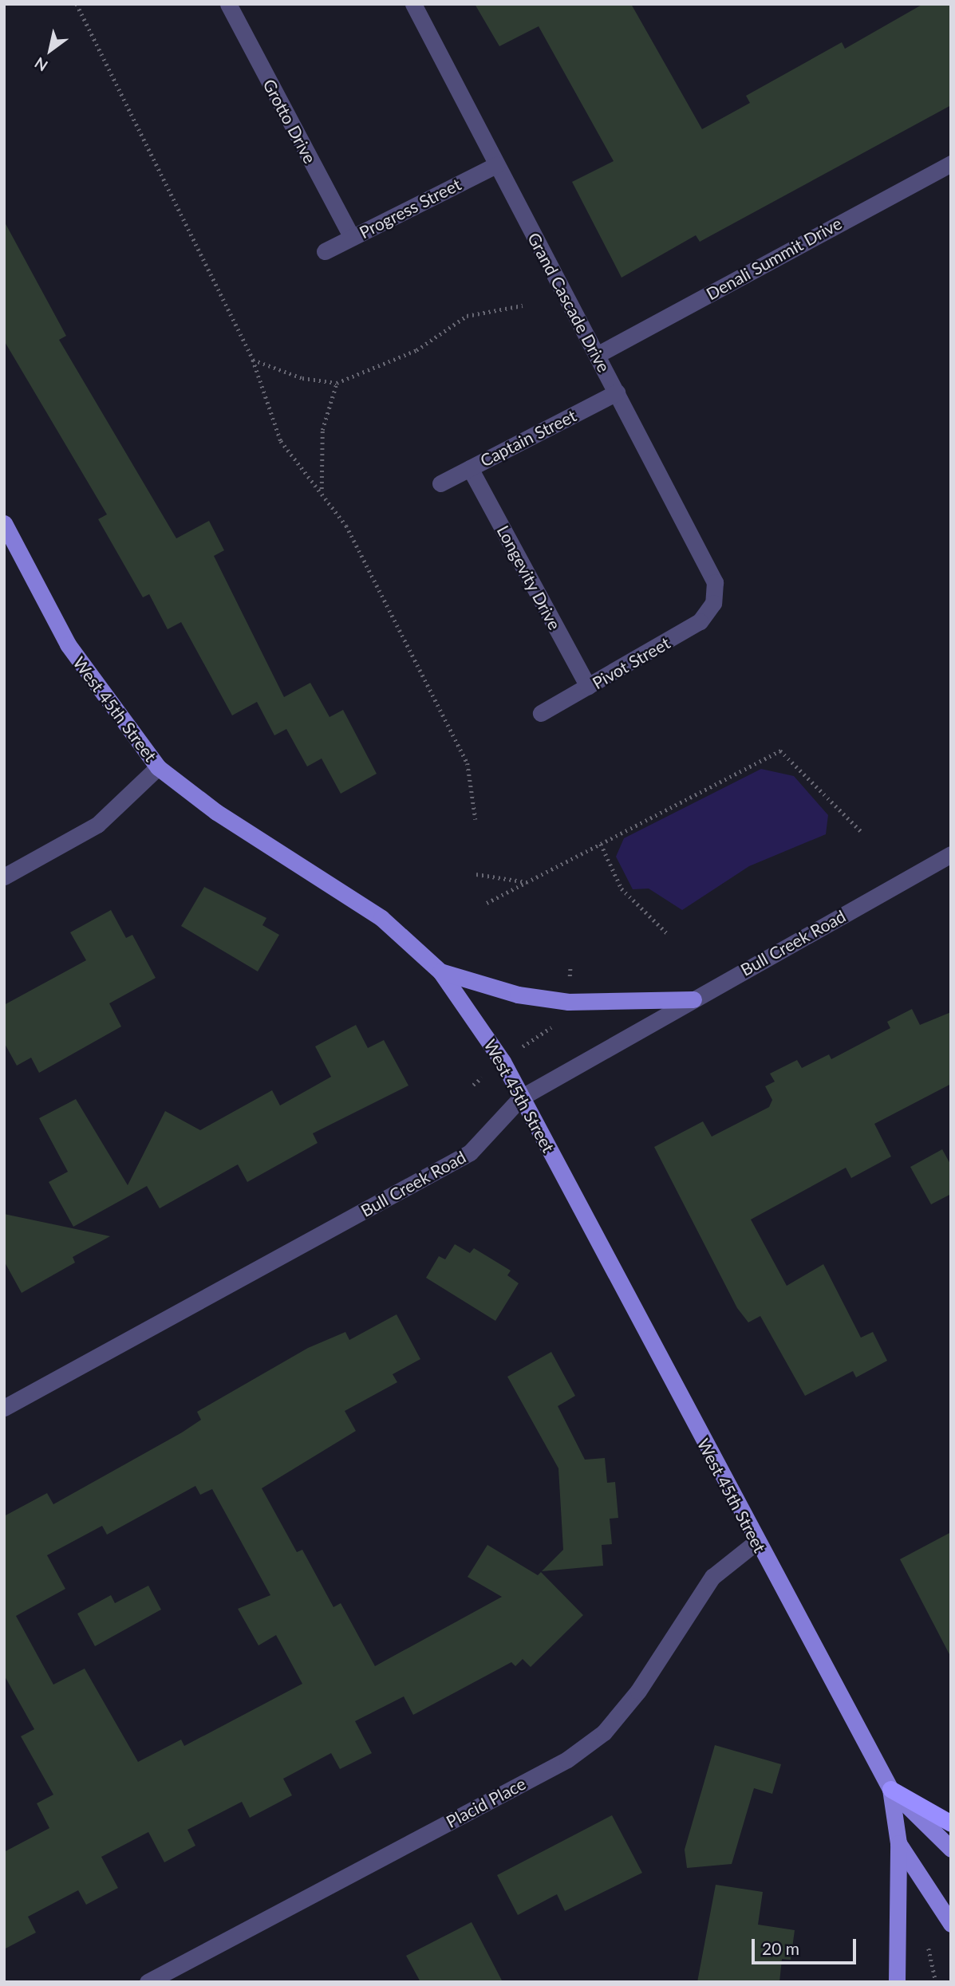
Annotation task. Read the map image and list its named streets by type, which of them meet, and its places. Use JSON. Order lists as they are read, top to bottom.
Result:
{
  "streets": {
    "main road": ["West 45th Street"],
    "street": [
      "Grotto Drive",
      "Progress Street",
      "Denali Summit Drive",
      "Grand Cascade Drive",
      "Captain Street",
      "Longevity Drive",
      "Pivot Street",
      "Bull Creek Road",
      "Placid Place"
    ]
  },
  "crossings": [
    ["Grotto Drive", "Progress Street"],
    ["Progress Street", "Grand Cascade Drive"],
    ["Denali Summit Drive", "Grand Cascade Drive"],
    ["Grand Cascade Drive", "Captain Street"],
    ["Grand Cascade Drive", "Pivot Street"],
    ["Captain Street", "Longevity Drive"],
    ["Longevity Drive", "Pivot Street"],
    ["West 45th Street", "Bull Creek Road"],
    ["West 45th Street", "Placid Place"]
  ],
  "scale_bar": "20 m",
  "north": "bottom left"
}
